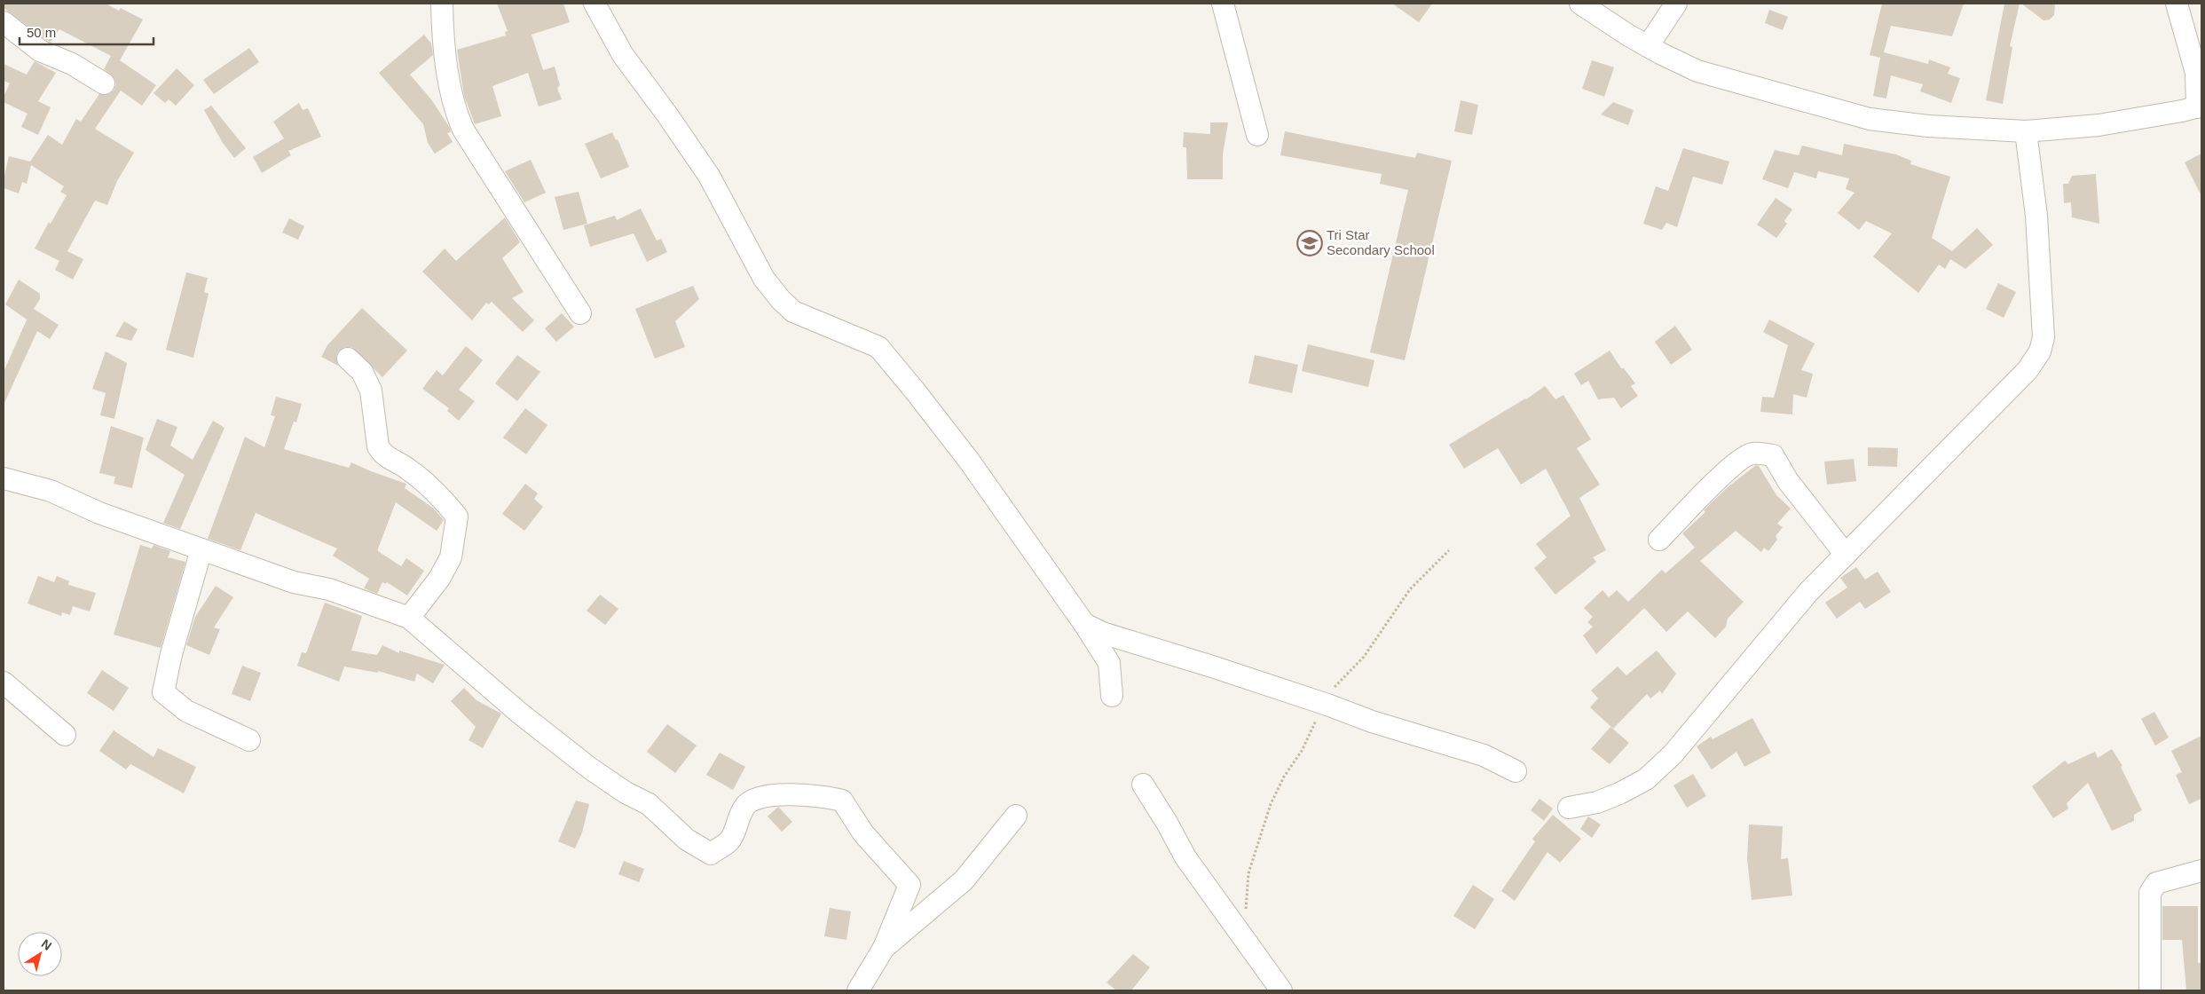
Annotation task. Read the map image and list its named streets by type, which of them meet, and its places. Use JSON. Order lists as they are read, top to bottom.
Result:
{
  "places": {
    "school or university": ["Tri Star Secondary School"]
  },
  "scale_bar": "50 m",
  "north": "top right"
}
